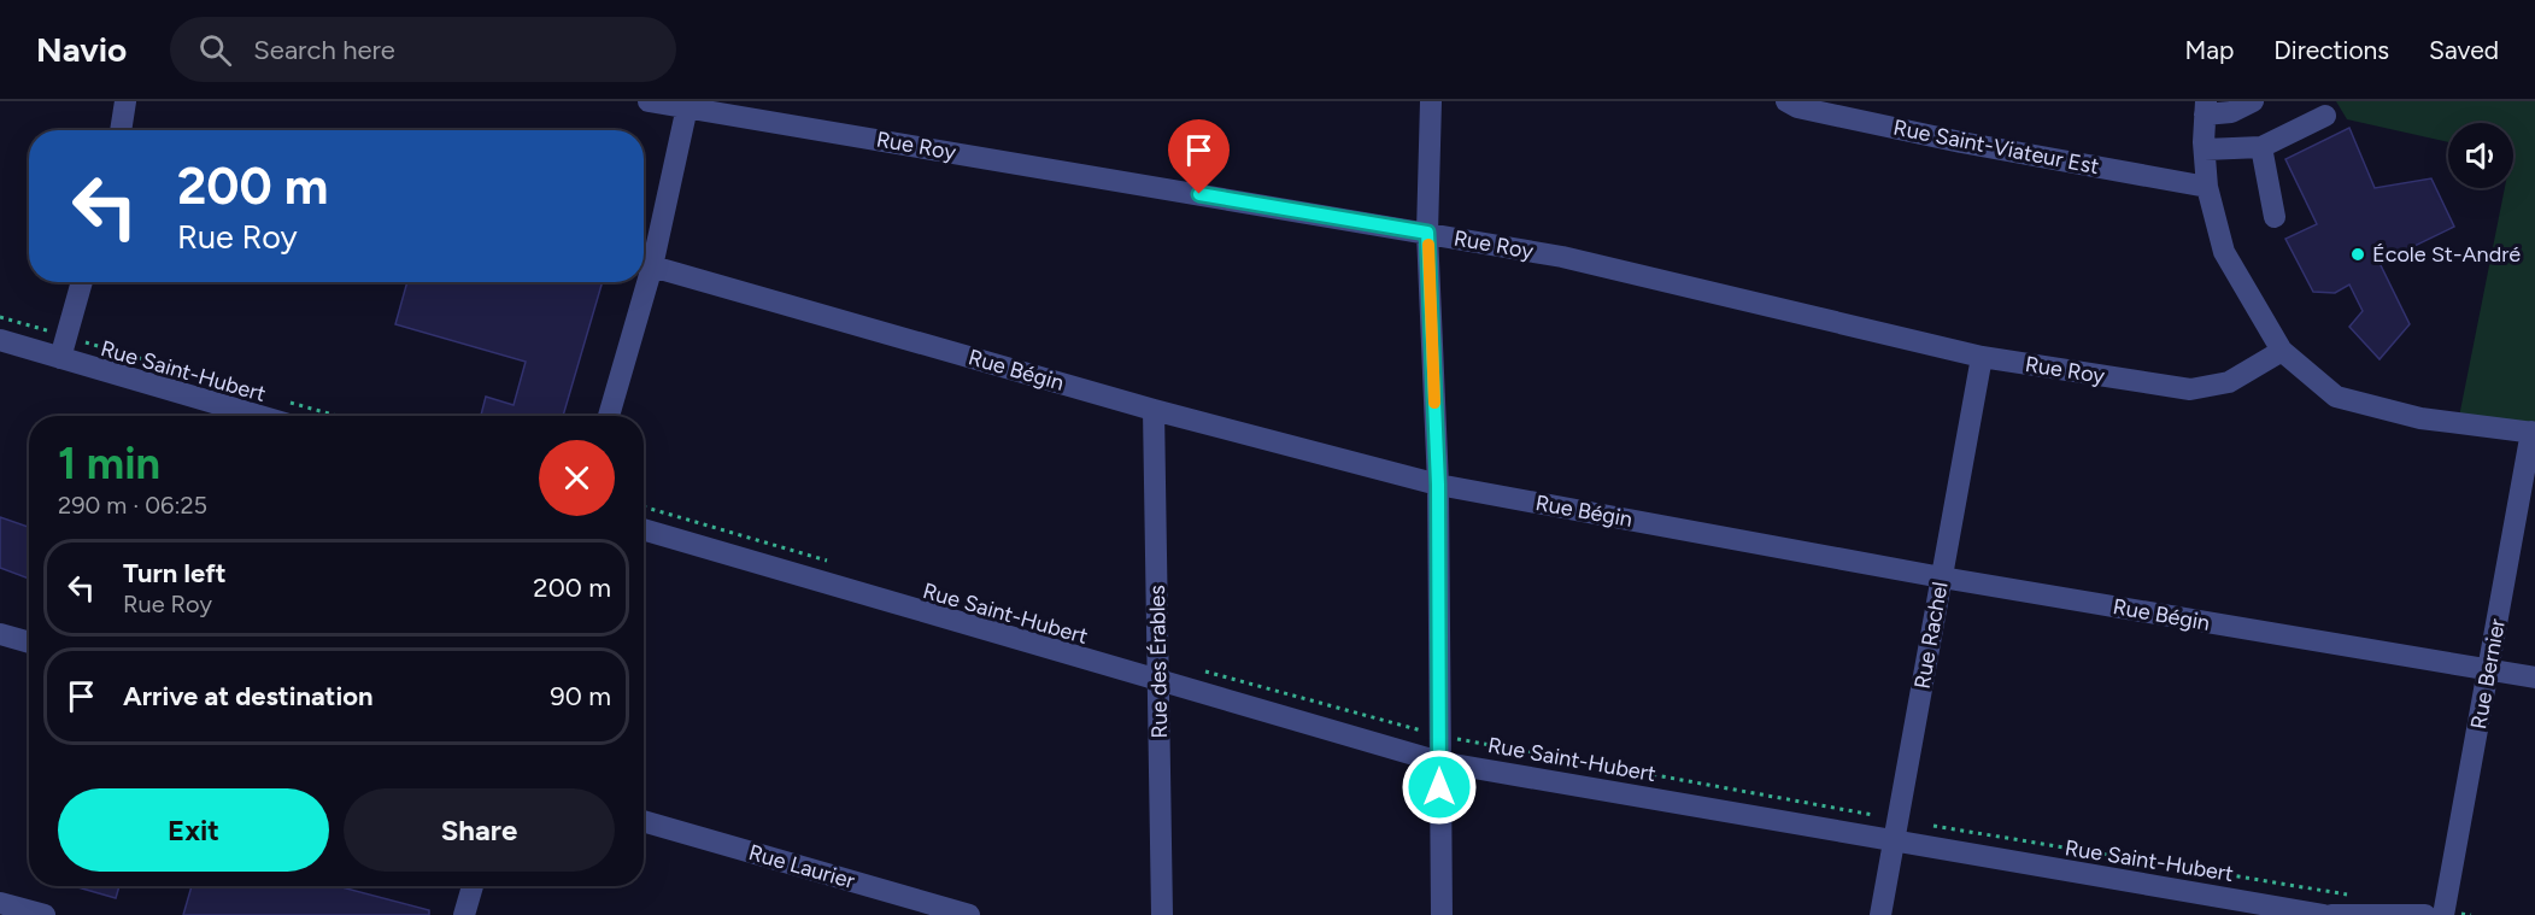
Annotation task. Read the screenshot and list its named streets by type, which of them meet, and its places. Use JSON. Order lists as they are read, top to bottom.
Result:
{
  "streets": {
    "street": [
      "Rue Roy",
      "Rue Saint-Viateur Est",
      "Rue Bégin",
      "Rue Saint-Hubert",
      "Rue Rachel",
      "Rue des Érables",
      "Rue Bernier",
      "Rue Laurier"
    ]
  },
  "crossings": [
    ["Rue Roy", "Rue Rachel"],
    ["Rue Bégin", "Rue Rachel"],
    ["Rue Bégin", "Rue des Érables"],
    ["Rue Bégin", "Rue Bernier"],
    ["Rue Saint-Hubert", "Rue Rachel"],
    ["Rue Saint-Hubert", "Rue des Érables"]
  ],
  "places": ["École St-André"],
  "page": {
    "header": "Navio",
    "search": "Search here",
    "nav": ["Map", "Directions", "Saved"],
    "turn": ["200 m", "Rue Roy"],
    "heading": ["1 min", "290 m · 06:25"],
    "list": [
      {
        "name": "Turn left",
        "note": "Rue Roy",
        "value": "200 m"
      },
      {
        "name": "Arrive at destination",
        "value": "90 m"
      }
    ],
    "buttons": ["Exit", "Share"]
  }
}
